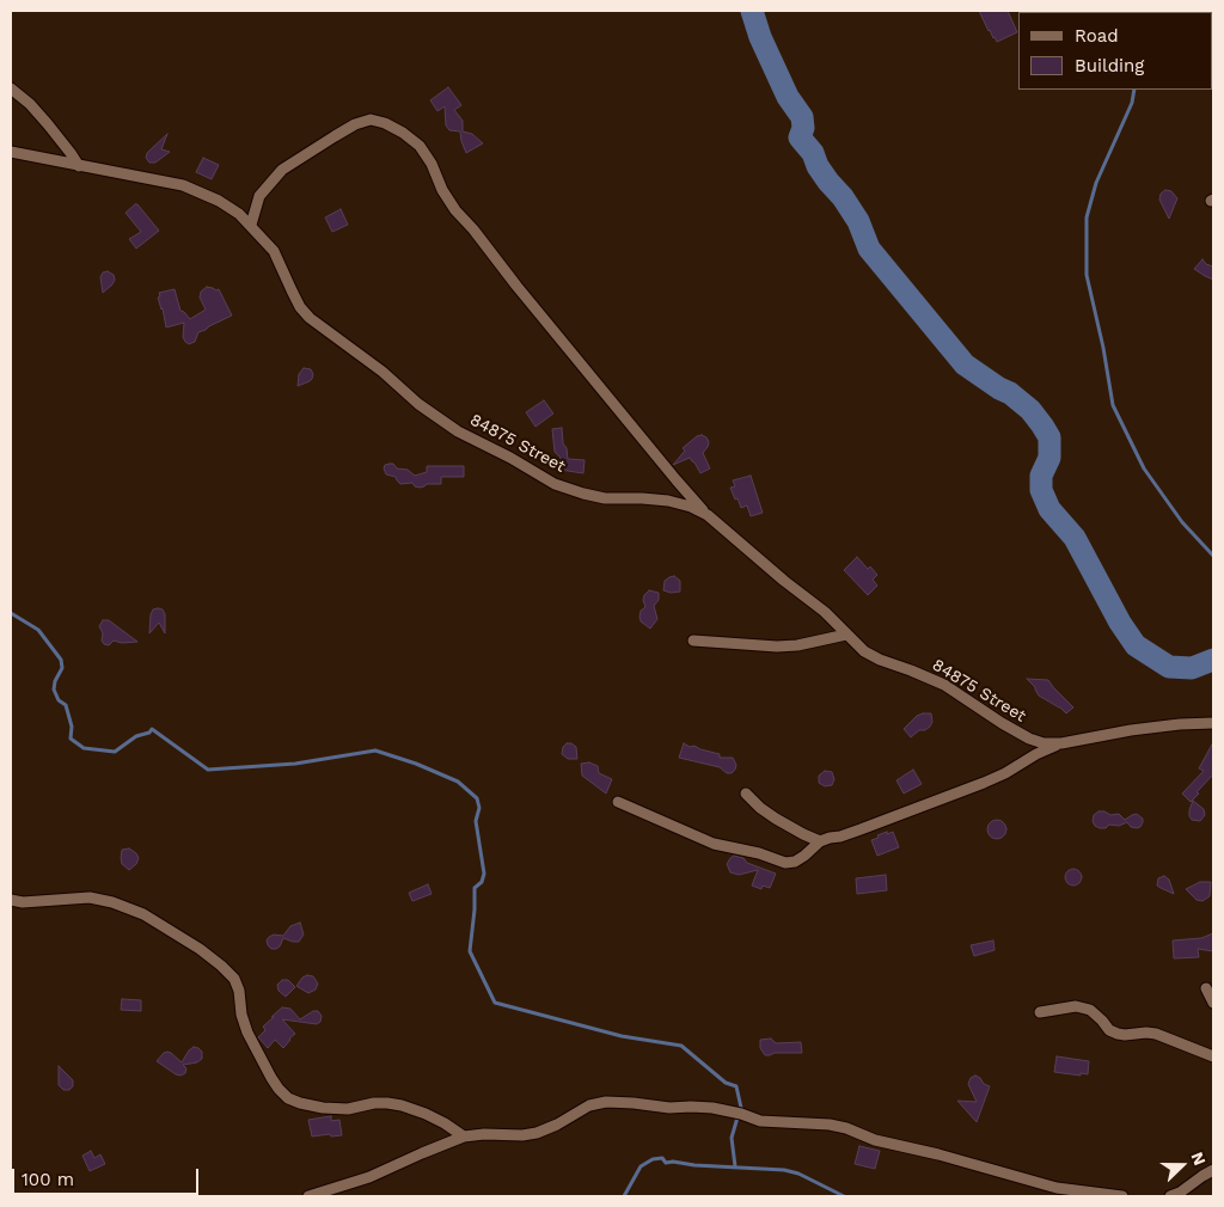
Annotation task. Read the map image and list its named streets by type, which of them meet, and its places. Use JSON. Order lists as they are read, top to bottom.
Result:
{
  "streets": {
    "street": ["84875 Street"]
  },
  "legend": ["Road", "Building"],
  "scale_bar": "100 m",
  "north": "right"
}
